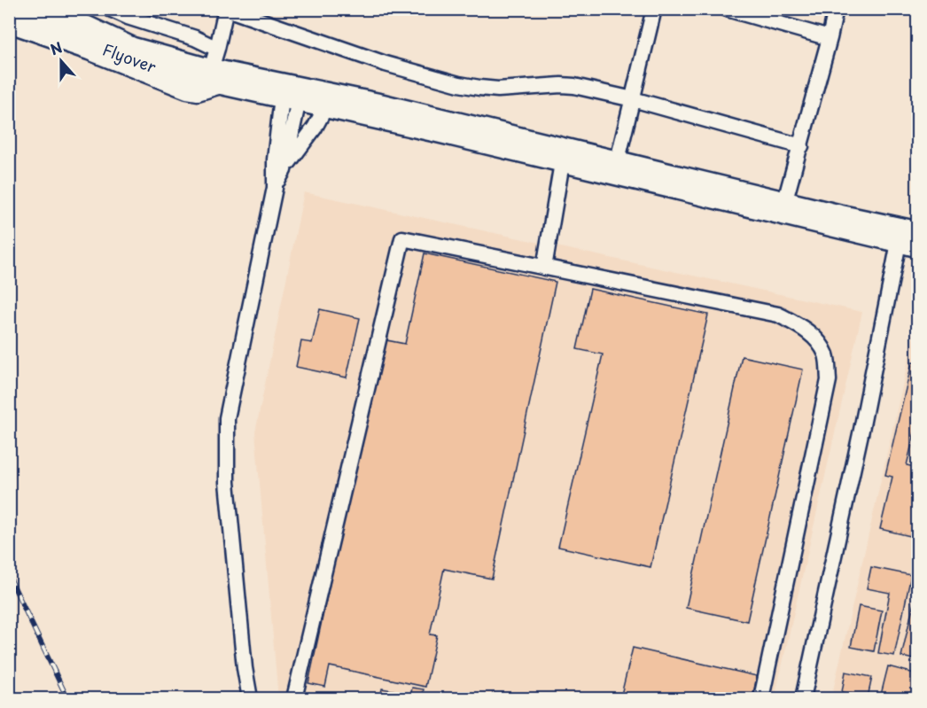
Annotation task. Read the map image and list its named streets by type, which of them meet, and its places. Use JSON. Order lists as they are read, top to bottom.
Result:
{
  "streets": {
    "main road": ["Flyover"]
  },
  "north": "top"
}
